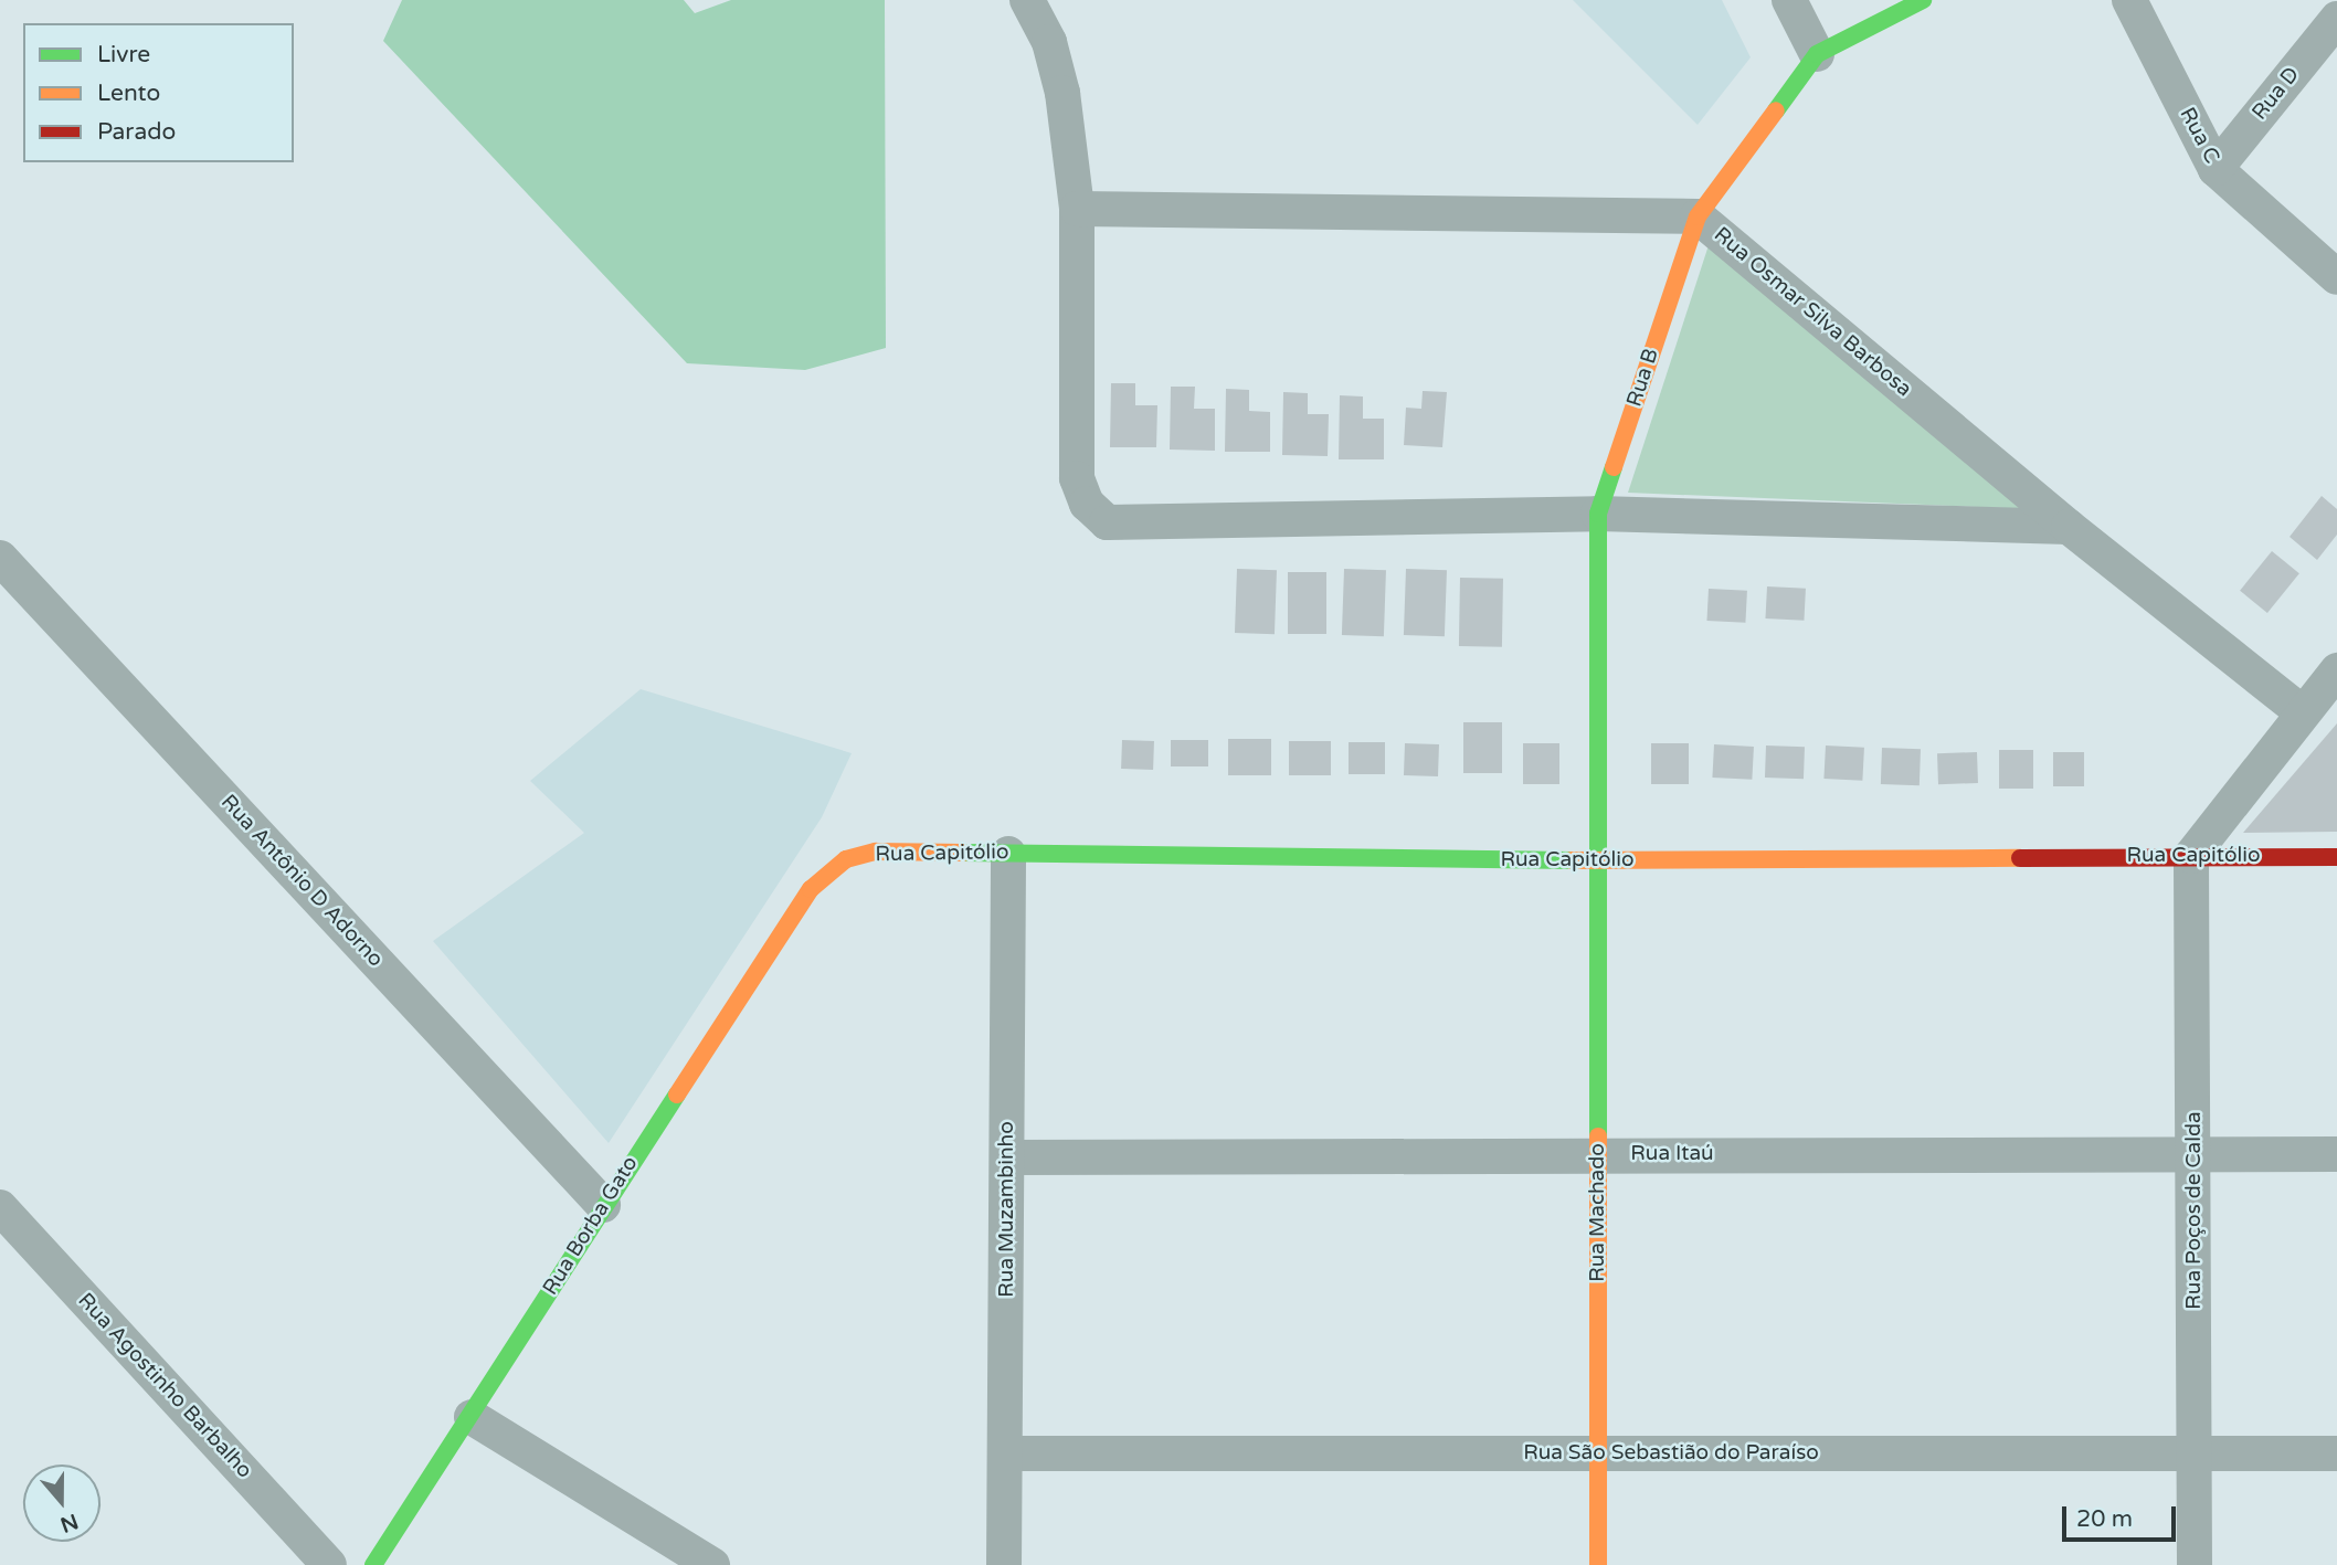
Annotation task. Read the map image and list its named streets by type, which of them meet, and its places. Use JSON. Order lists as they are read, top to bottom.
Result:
{
  "streets": {
    "street": [
      "Rua D",
      "Rua C",
      "Rua Osmar Silva Barbosa",
      "Rua B",
      "Rua Capitólio",
      "Rua Antônio D Adorno",
      "Rua Itaú",
      "Rua Muzambinho",
      "Rua Poços de Calda",
      "Rua Machado",
      "Rua Borba Gato",
      "Rua Agostinho Barbalho",
      "Rua São Sebastião do Paraíso"
    ]
  },
  "crossings": [
    ["Rua D", "Rua C"],
    ["Rua Osmar Silva Barbosa", "Rua B"],
    ["Rua B", "Rua Capitólio"],
    ["Rua B", "Rua Machado"],
    ["Rua Capitólio", "Rua Muzambinho"],
    ["Rua Capitólio", "Rua Poços de Calda"],
    ["Rua Capitólio", "Rua Machado"],
    ["Rua Capitólio", "Rua Borba Gato"],
    ["Rua Antônio D Adorno", "Rua Borba Gato"],
    ["Rua Itaú", "Rua Muzambinho"],
    ["Rua Itaú", "Rua Poços de Calda"],
    ["Rua Itaú", "Rua Machado"],
    ["Rua Muzambinho", "Rua São Sebastião do Paraíso"],
    ["Rua Poços de Calda", "Rua São Sebastião do Paraíso"],
    ["Rua Machado", "Rua São Sebastião do Paraíso"]
  ],
  "legend": ["Livre", "Lento", "Parado"],
  "scale_bar": "20 m",
  "north": "bottom"
}
